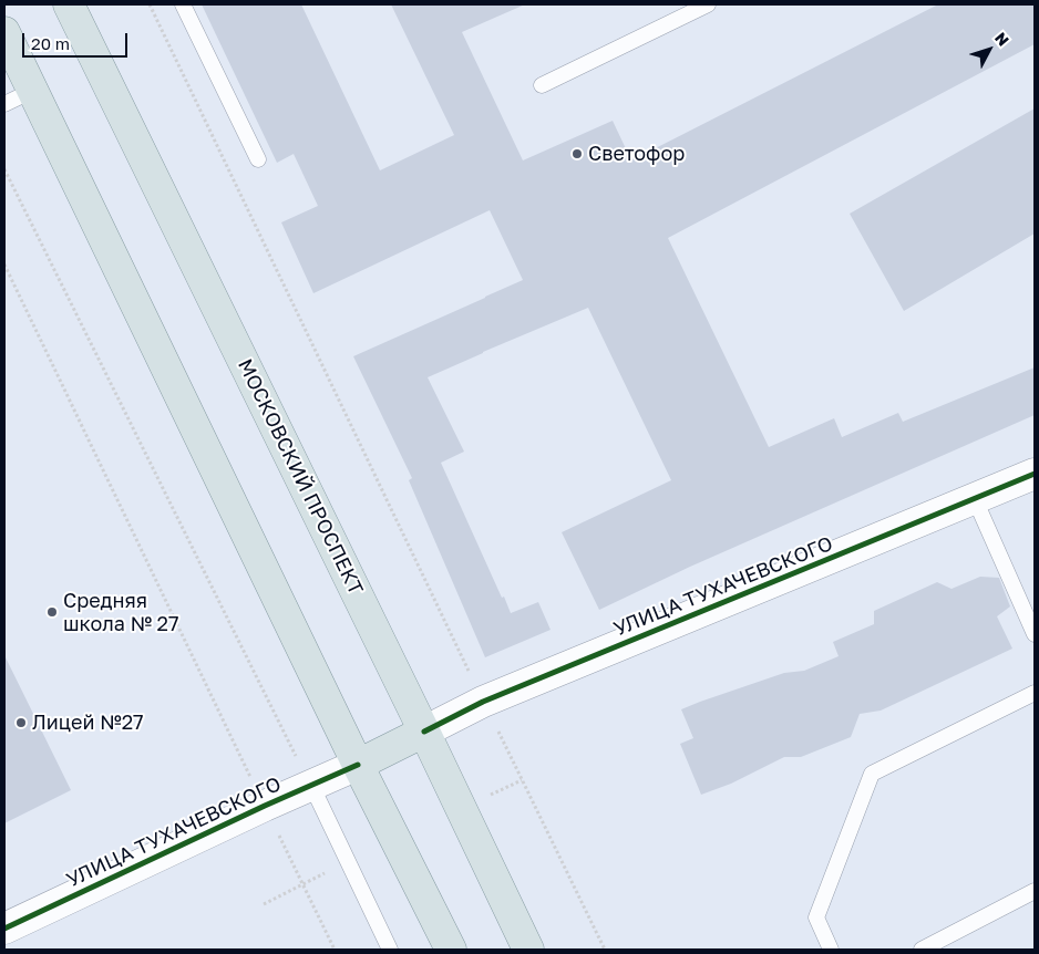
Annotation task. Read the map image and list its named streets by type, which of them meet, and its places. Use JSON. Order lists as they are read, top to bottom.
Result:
{
  "streets": {
    "main road": ["МОСКОВСКИЙ ПРОСПЕКТ"],
    "street": ["УЛИЦА ТУХАЧЕВСКОГО"]
  },
  "crossings": [
    ["МОСКОВСКИЙ ПРОСПЕКТ", "УЛИЦА ТУХАЧЕВСКОГО"]
  ],
  "places": ["Светофор", "Средняя школа № 27", "Лицей №27"],
  "scale_bar": "20 m",
  "north": "top right"
}
